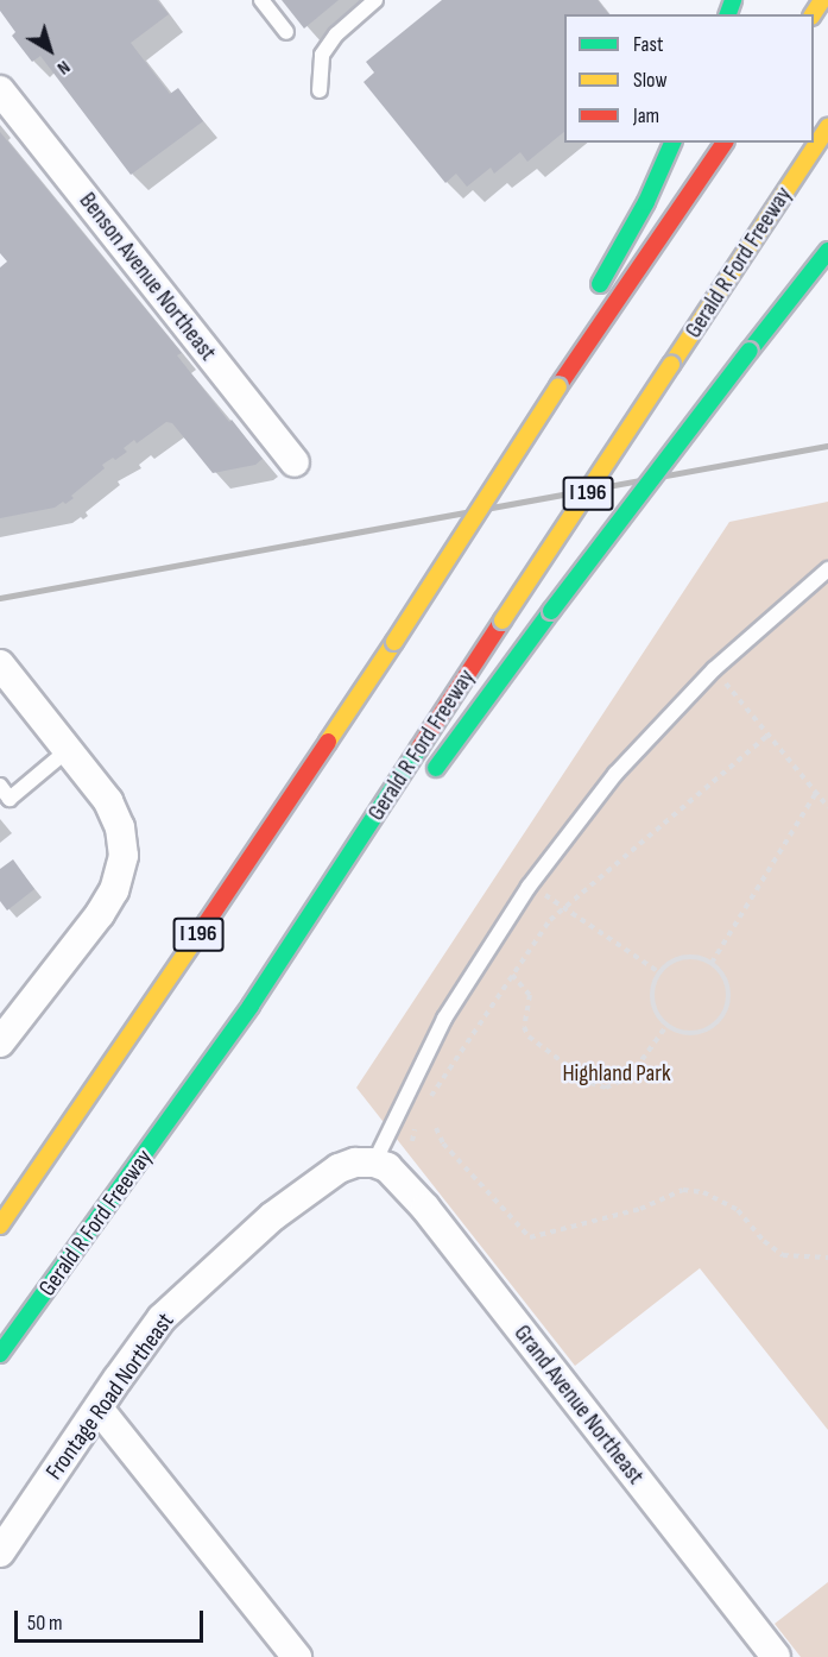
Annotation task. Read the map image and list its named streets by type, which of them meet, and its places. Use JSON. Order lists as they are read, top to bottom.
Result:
{
  "streets": {
    "highway": ["Gerald R Ford Freeway", "I 196"],
    "street": ["Benson Avenue Northeast", "Frontage Road Northeast", "Grand Avenue Northeast"]
  },
  "crossings": [
    ["Frontage Road Northeast", "Grand Avenue Northeast"]
  ],
  "parks": ["Highland Park"],
  "legend": ["Fast", "Slow", "Jam"],
  "scale_bar": "50 m",
  "north": "bottom right"
}
